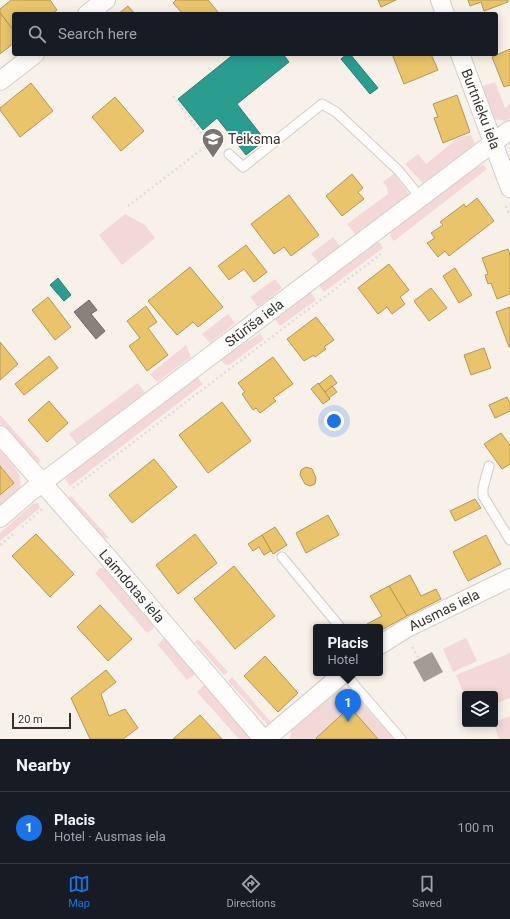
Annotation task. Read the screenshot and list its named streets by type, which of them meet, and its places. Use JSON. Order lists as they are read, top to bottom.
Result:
{
  "streets": {
    "street": [
      "Burtnieku iela",
      "Stūrīša iela",
      "Laimdotas iela",
      "Ausmas iela"
    ]
  },
  "crossings": [
    ["Burtnieku iela", "Stūrīša iela"],
    ["Stūrīša iela", "Laimdotas iela"]
  ],
  "places": {
    "school or university": ["Teiksma"]
  },
  "scale_bar": "20 m",
  "page": {
    "search": "Search here",
    "popup": ["Placis", "Hotel"],
    "pins": "1",
    "scale": "20 m",
    "heading": "Nearby",
    "list": [
      {
        "mark": "1",
        "name": "Placis",
        "note": "Hotel · Ausmas iela",
        "value": "100 m"
      }
    ],
    "nav": ["Map", "Directions", "Saved"]
  }
}
